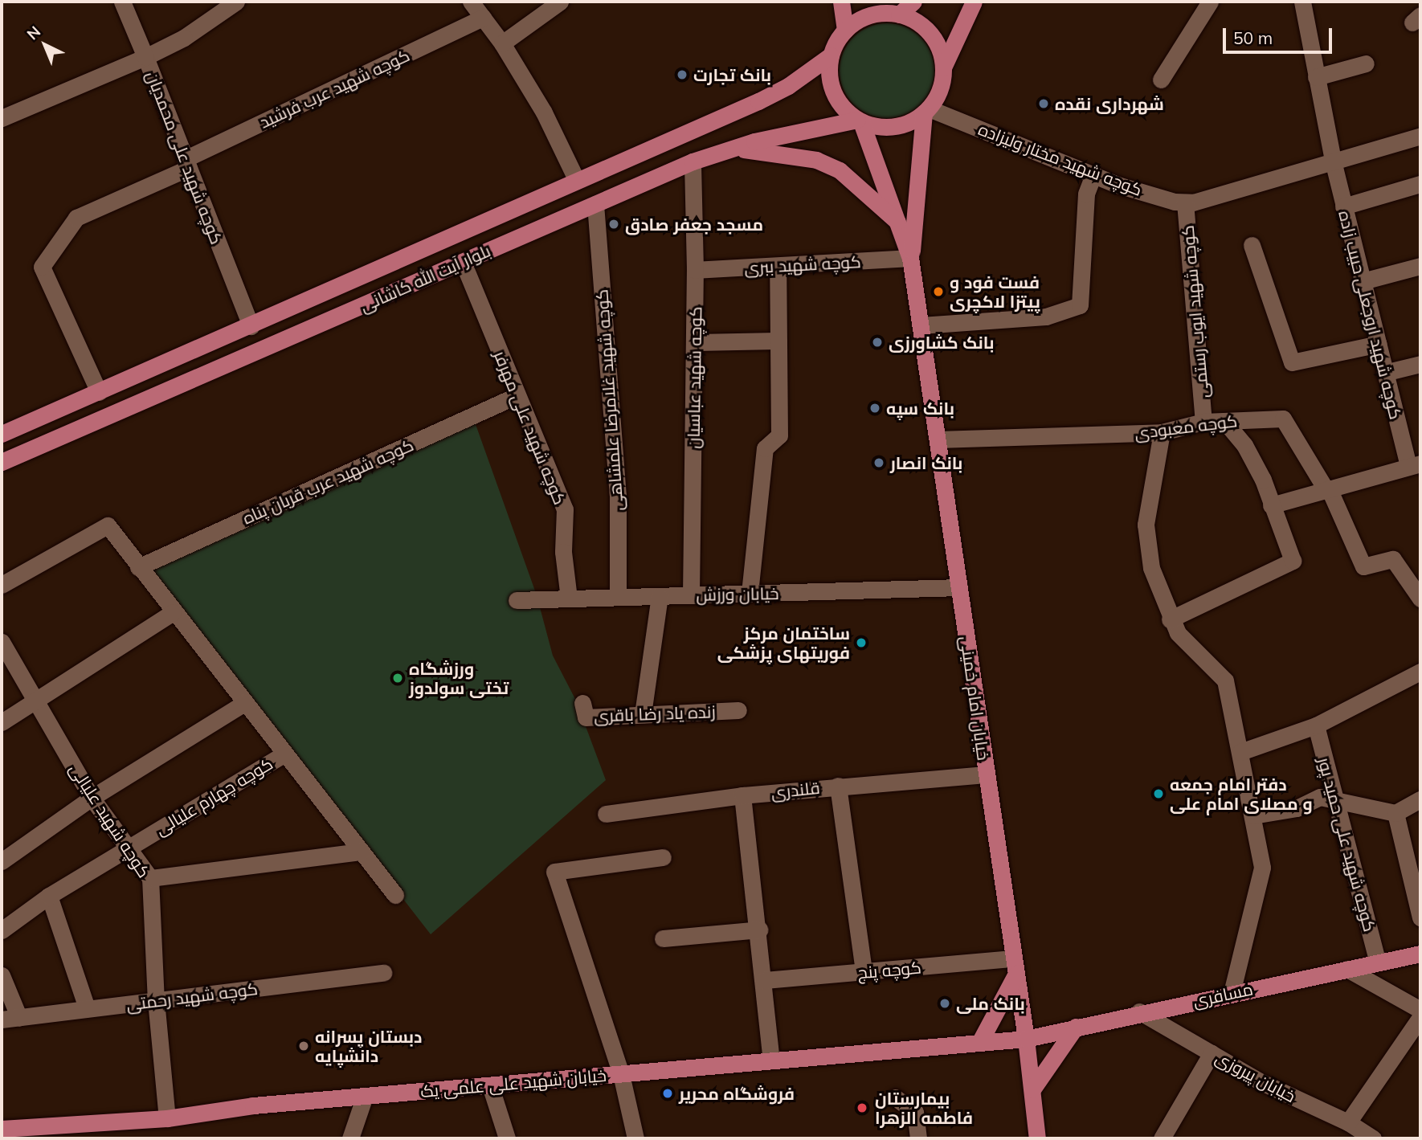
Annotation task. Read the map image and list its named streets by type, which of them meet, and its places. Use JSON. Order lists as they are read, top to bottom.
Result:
{
  "streets": {
    "main road": [
      "بلوار آیت الله کاشانی",
      "خیابان امام خمینی",
      "مسافری",
      "خیابان شهید علی علمی یک"
    ],
    "street": [
      "کوچه شهید عرب فرشید",
      "کوچه شهید علی محمدیان",
      "کوچه شهید مختار ولیزاده",
      "کوچه شهید ببری",
      "کوچه شهید ایوب رستمی",
      "کوچه شهید اروجعلی حبیب زاده",
      "کوچه شهید عباسیان",
      "کوچه شهید غلامرضا علمشاهی",
      "کوچه معبودی",
      "کوچه شهید علی مهرفر",
      "کوچه شهید عرب قربان پناه",
      "خیابان ورزش",
      "زنده یاد رضا باقری",
      "قلندری",
      "کوچه چهارم علیالی",
      "کوچه شهید علیالی",
      "کوچه شهید علی حمید پور",
      "کوچه پنج",
      "کوچه شهید رحمتی",
      "خیابان پیروزی"
    ]
  },
  "crossings": [
    ["کوچه شهید عرب فرشید", "کوچه شهید علی محمدیان"],
    ["کوچه شهید عرب فرشید", "بلوار آیت الله کاشانی"],
    ["کوچه شهید علی محمدیان", "بلوار آیت الله کاشانی"],
    ["کوچه شهید مختار ولیزاده", "بلوار آیت الله کاشانی"],
    ["کوچه شهید مختار ولیزاده", "کوچه شهید ایوب رستمی"],
    ["کوچه شهید مختار ولیزاده", "کوچه شهید اروجعلی حبیب زاده"],
    ["کوچه شهید ببری", "کوچه شهید عباسیان"],
    ["کوچه شهید ببری", "خیابان امام خمینی"],
    ["بلوار آیت الله کاشانی", "کوچه شهید عباسیان"],
    ["بلوار آیت الله کاشانی", "کوچه شهید غلامرضا علمشاهی"],
    ["بلوار آیت الله کاشانی", "کوچه شهید علی مهرفر"],
    ["کوچه شهید ایوب رستمی", "کوچه معبودی"],
    ["کوچه شهید عباسیان", "خیابان ورزش"],
    ["کوچه شهید غلامرضا علمشاهی", "خیابان ورزش"],
    ["کوچه معبودی", "خیابان امام خمینی"],
    ["کوچه شهید علی مهرفر", "کوچه شهید عرب قربان پناه"],
    ["کوچه شهید علی مهرفر", "خیابان ورزش"],
    ["خیابان ورزش", "خیابان امام خمینی"],
    ["خیابان امام خمینی", "قلندری"],
    ["خیابان امام خمینی", "کوچه پنج"],
    ["خیابان امام خمینی", "مسافری"],
    ["خیابان امام خمینی", "خیابان شهید علی علمی یک"],
    ["کوچه چهارم علیالی", "کوچه شهید علیالی"],
    ["کوچه شهید علیالی", "کوچه شهید رحمتی"],
    ["کوچه شهید علیالی", "خیابان شهید علی علمی یک"],
    ["کوچه شهید علی حمید پور", "مسافری"],
    ["مسافری", "خیابان پیروزی"],
    ["مسافری", "خیابان شهید علی علمی یک"]
  ],
  "places": [
    "بانک تجارت",
    "شهرداری نقده",
    "مسجد جعفر صادق",
    "فست فود و پیتزا لاکچری",
    "بانک کشاورزی",
    "بانک سپه",
    "بانک انصار",
    "ساختمان مرکز فوریتهای پزشکی",
    "ورزشگاه تختی سولدوز",
    "دفتر امام جمعه و مصلای امام علی",
    "بانک ملی",
    "دبستان پسرانه دانشپایه",
    "فروشگاه محریر",
    "بیمارستان فاطمه الزهرا"
  ],
  "scale_bar": "50 m",
  "north": "top left"
}
